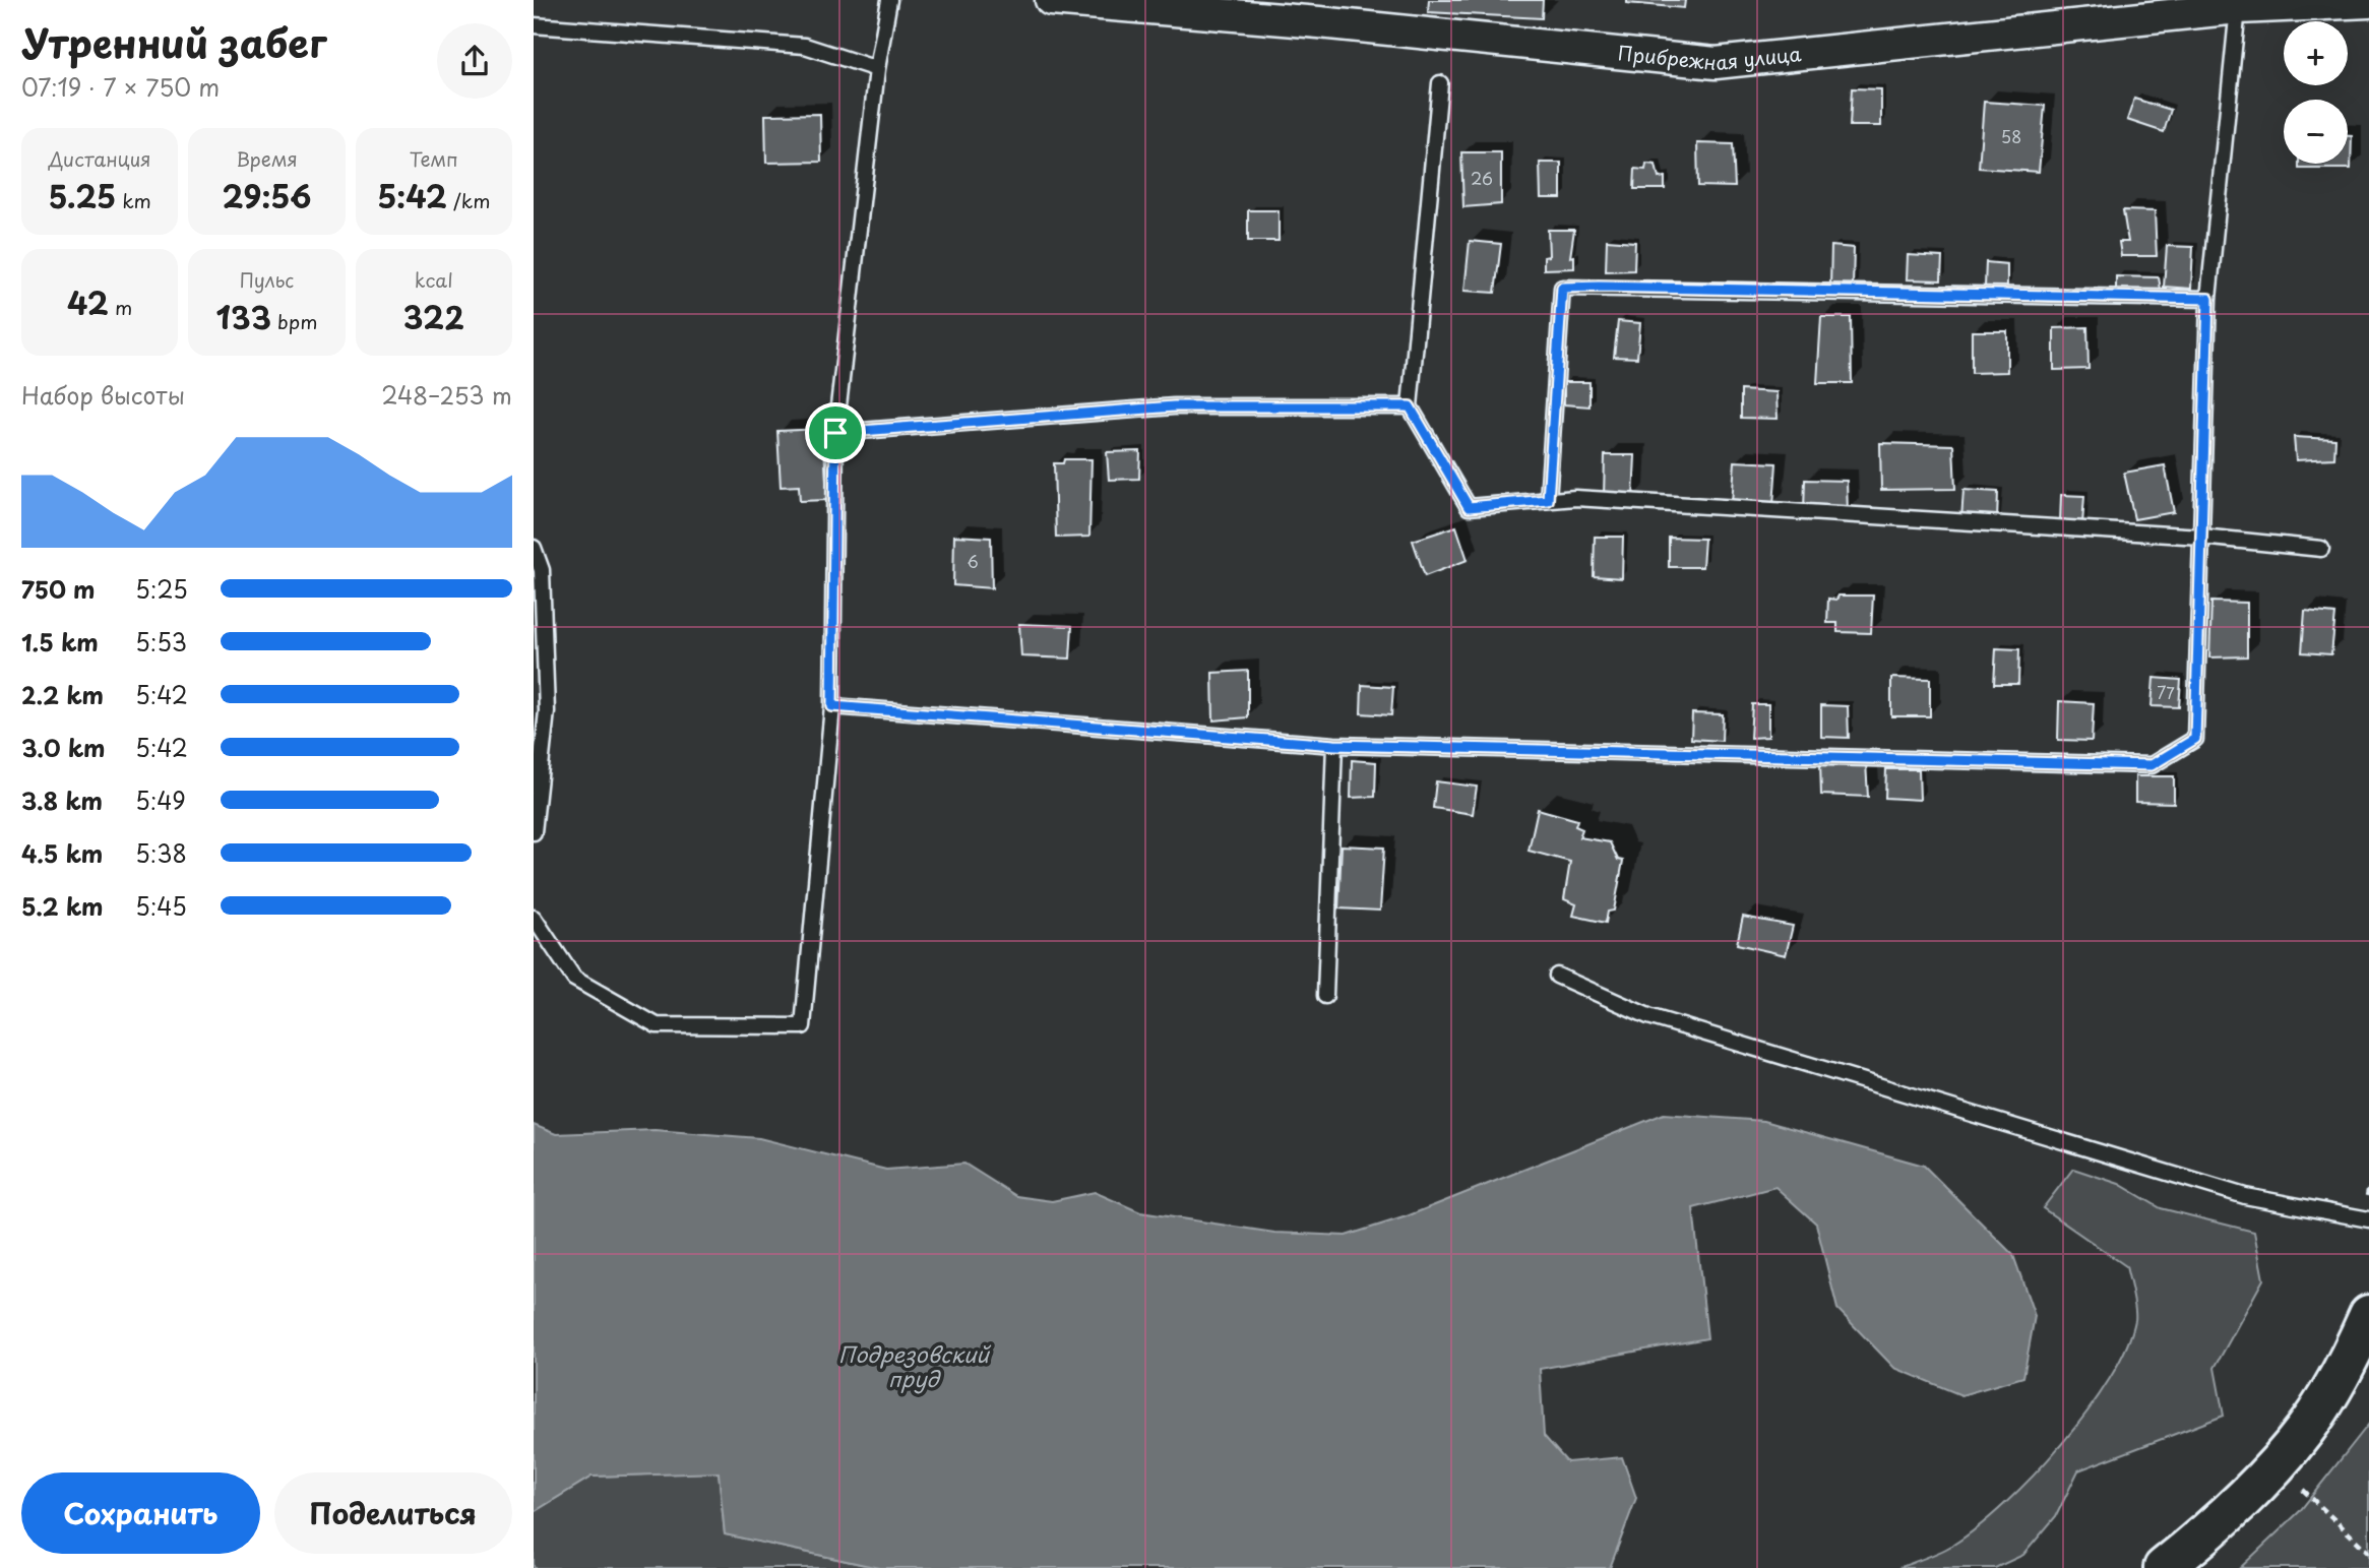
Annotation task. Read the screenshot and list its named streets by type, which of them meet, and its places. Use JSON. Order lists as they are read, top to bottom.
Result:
{
  "streets": {
    "street": ["Прибрежная улица"]
  },
  "water": ["Подрезовский пруд"],
  "house_numbers": [
    "58",
    "26",
    "6",
    "77"
  ],
  "page": {
    "heading": ["Утренний забег", "07:19 · 7 × 750 m"],
    "map_buttons": ["+", "−"],
    "stats": [
      ["Дистанция", "5.25 km"],
      ["Время", "29:56"],
      ["Темп", "5:42 /km"],
      ["42 m"],
      ["Пульс", "133 bpm"],
      ["kcal", "322"]
    ],
    "chart": ["Набор высоты", "248–253 m"],
    "list": [
      {
        "name": "750 m",
        "note": "5:25"
      },
      {
        "name": "1.5 km",
        "note": "5:53"
      },
      {
        "name": "2.2 km",
        "note": "5:42"
      },
      {
        "name": "3.0 km",
        "note": "5:42"
      },
      {
        "name": "3.8 km",
        "note": "5:49"
      },
      {
        "name": "4.5 km",
        "note": "5:38"
      },
      {
        "name": "5.2 km",
        "note": "5:45"
      }
    ],
    "buttons": ["Сохранить", "Поделиться"]
  }
}
